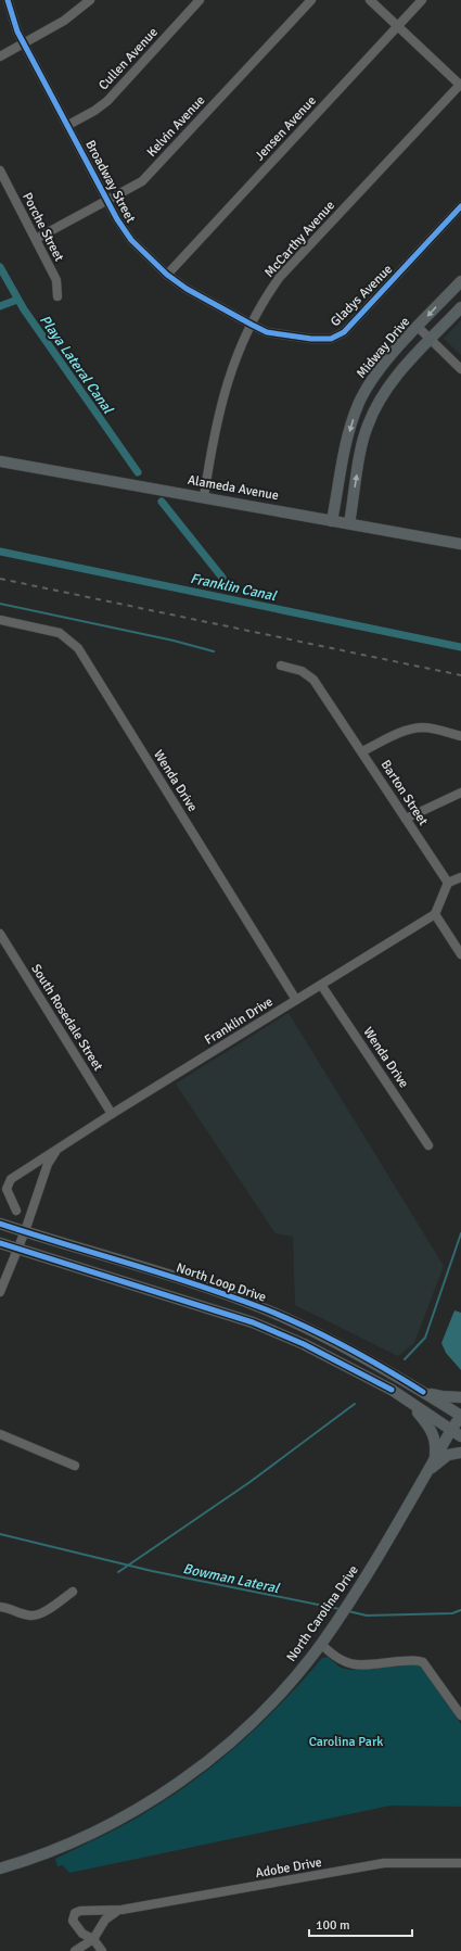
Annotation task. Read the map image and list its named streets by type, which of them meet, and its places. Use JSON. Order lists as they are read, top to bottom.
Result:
{
  "streets": {
    "main road": [
      "Midway Drive",
      "Alameda Avenue",
      "North Loop Drive",
      "North Carolina Drive"
    ],
    "street": [
      "Cullen Avenue",
      "Kelvin Avenue",
      "Jensen Avenue",
      "Broadway Street",
      "Porche Street",
      "McCarthy Avenue",
      "Gladys Avenue",
      "Wenda Drive",
      "Barton Street",
      "South Rosedale Street",
      "Franklin Drive",
      "Adobe Drive"
    ]
  },
  "crossings": [
    ["Cullen Avenue", "Broadway Street"],
    ["Kelvin Avenue", "Broadway Street"],
    ["Kelvin Avenue", "Porche Street"],
    ["Jensen Avenue", "Broadway Street"],
    ["Broadway Street", "McCarthy Avenue"],
    ["Broadway Street", "Gladys Avenue"],
    ["McCarthy Avenue", "Gladys Avenue"],
    ["McCarthy Avenue", "Alameda Avenue"],
    ["Midway Drive", "Alameda Avenue"],
    ["Wenda Drive", "Franklin Drive"],
    ["South Rosedale Street", "Franklin Drive"],
    ["Franklin Drive", "North Loop Drive"],
    ["North Loop Drive", "North Carolina Drive"]
  ],
  "water": ["Playa Lateral Canal", "Franklin Canal", "Bowman Lateral"],
  "parks": ["Carolina Park"],
  "scale_bar": "100 m"
}
